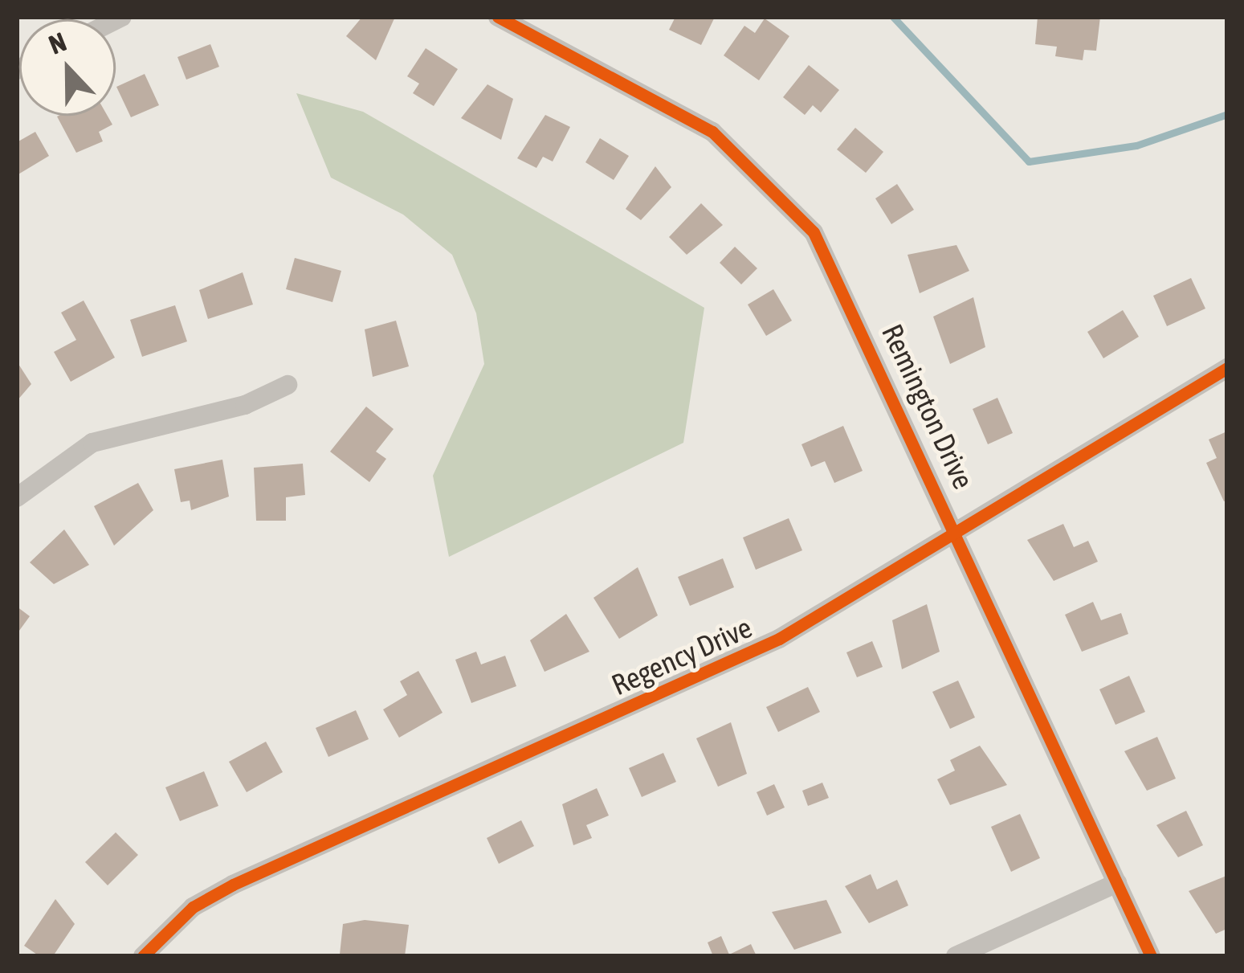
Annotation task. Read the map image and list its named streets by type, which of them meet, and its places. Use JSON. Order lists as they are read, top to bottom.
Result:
{
  "streets": {
    "street": ["Remington Drive", "Regency Drive"]
  },
  "crossings": [
    ["Remington Drive", "Regency Drive"]
  ],
  "north": "top"
}
